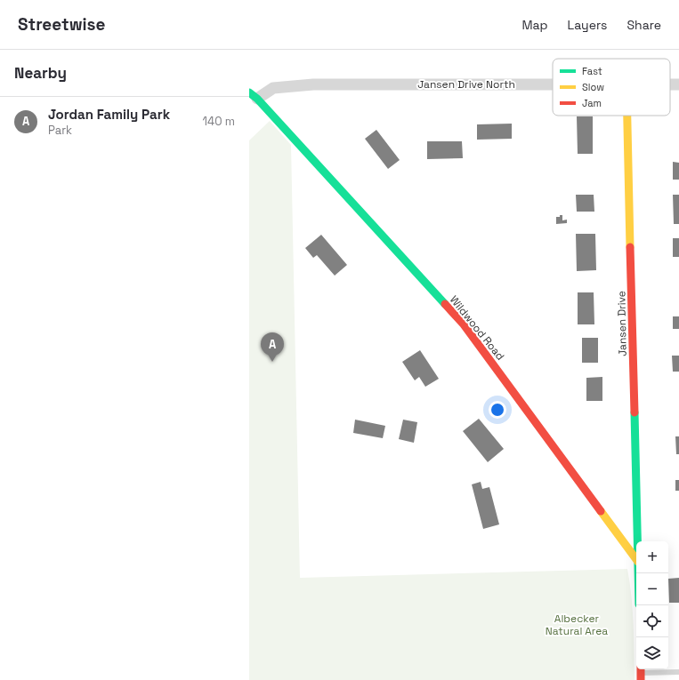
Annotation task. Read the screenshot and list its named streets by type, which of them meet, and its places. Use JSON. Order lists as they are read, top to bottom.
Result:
{
  "streets": {
    "street": ["Jansen Drive North", "Jansen Drive", "Wildwood Road"]
  },
  "crossings": [
    ["Jansen Drive North", "Wildwood Road"]
  ],
  "parks": ["Albecker Natural Area"],
  "legend": ["Fast", "Slow", "Jam"],
  "page": {
    "header": "Streetwise",
    "nav": ["Map", "Layers", "Share"],
    "heading": "Nearby",
    "list": [
      {
        "mark": "A",
        "name": "Jordan Family Park",
        "note": "Park",
        "value": "140 m"
      }
    ],
    "pins": "A",
    "map_buttons": ["+", "−"]
  }
}
